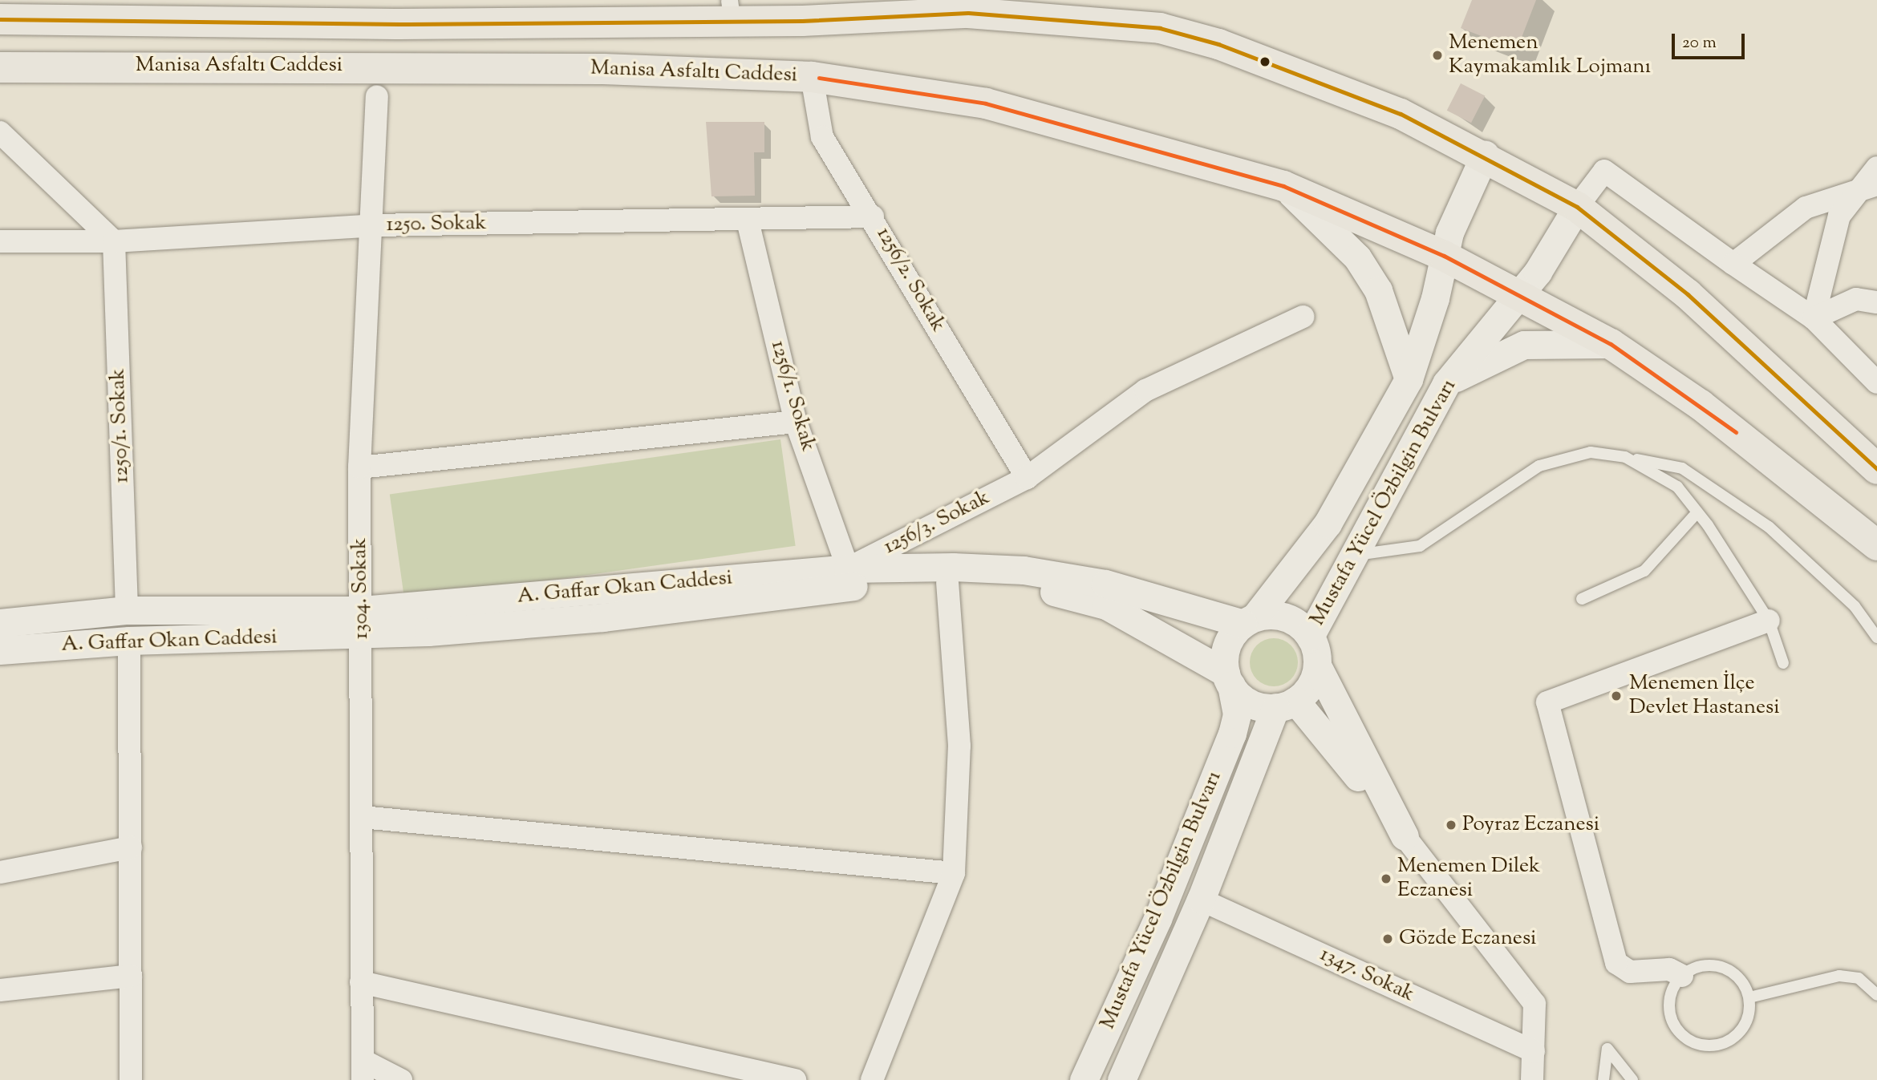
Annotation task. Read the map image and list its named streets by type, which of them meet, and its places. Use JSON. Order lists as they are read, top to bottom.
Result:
{
  "streets": {
    "highway": ["Manisa Asfaltı Caddesi"],
    "street": [
      "1250. Sokak",
      "1256/2. Sokak",
      "1256/1. Sokak",
      "1250/1. Sokak",
      "Mustafa Yücel Özbilgin Bulvarı",
      "1256/3. Sokak",
      "A. Gaffar Okan Caddesi",
      "1304. Sokak",
      "1347. Sokak"
    ]
  },
  "crossings": [
    ["Manisa Asfaltı Caddesi", "1256/2. Sokak"],
    ["Manisa Asfaltı Caddesi", "Mustafa Yücel Özbilgin Bulvarı"],
    ["1250. Sokak", "1256/2. Sokak"],
    ["1250. Sokak", "1256/1. Sokak"],
    ["1250. Sokak", "1250/1. Sokak"],
    ["1250. Sokak", "1304. Sokak"],
    ["1256/2. Sokak", "1256/3. Sokak"],
    ["1256/1. Sokak", "1256/3. Sokak"],
    ["1256/1. Sokak", "A. Gaffar Okan Caddesi"],
    ["1250/1. Sokak", "A. Gaffar Okan Caddesi"],
    ["Mustafa Yücel Özbilgin Bulvarı", "A. Gaffar Okan Caddesi"],
    ["Mustafa Yücel Özbilgin Bulvarı", "1347. Sokak"],
    ["1256/3. Sokak", "A. Gaffar Okan Caddesi"],
    ["A. Gaffar Okan Caddesi", "1304. Sokak"]
  ],
  "places": [
    "Menemen Kaymakamlık Lojmanı",
    "Menemen İlçe Devlet Hastanesi",
    "Poyraz Eczanesi",
    "Menemen Dilek Eczanesi",
    "Gözde Eczanesi"
  ],
  "lines": ["transit line 20"],
  "scale_bar": "20 m"
}
